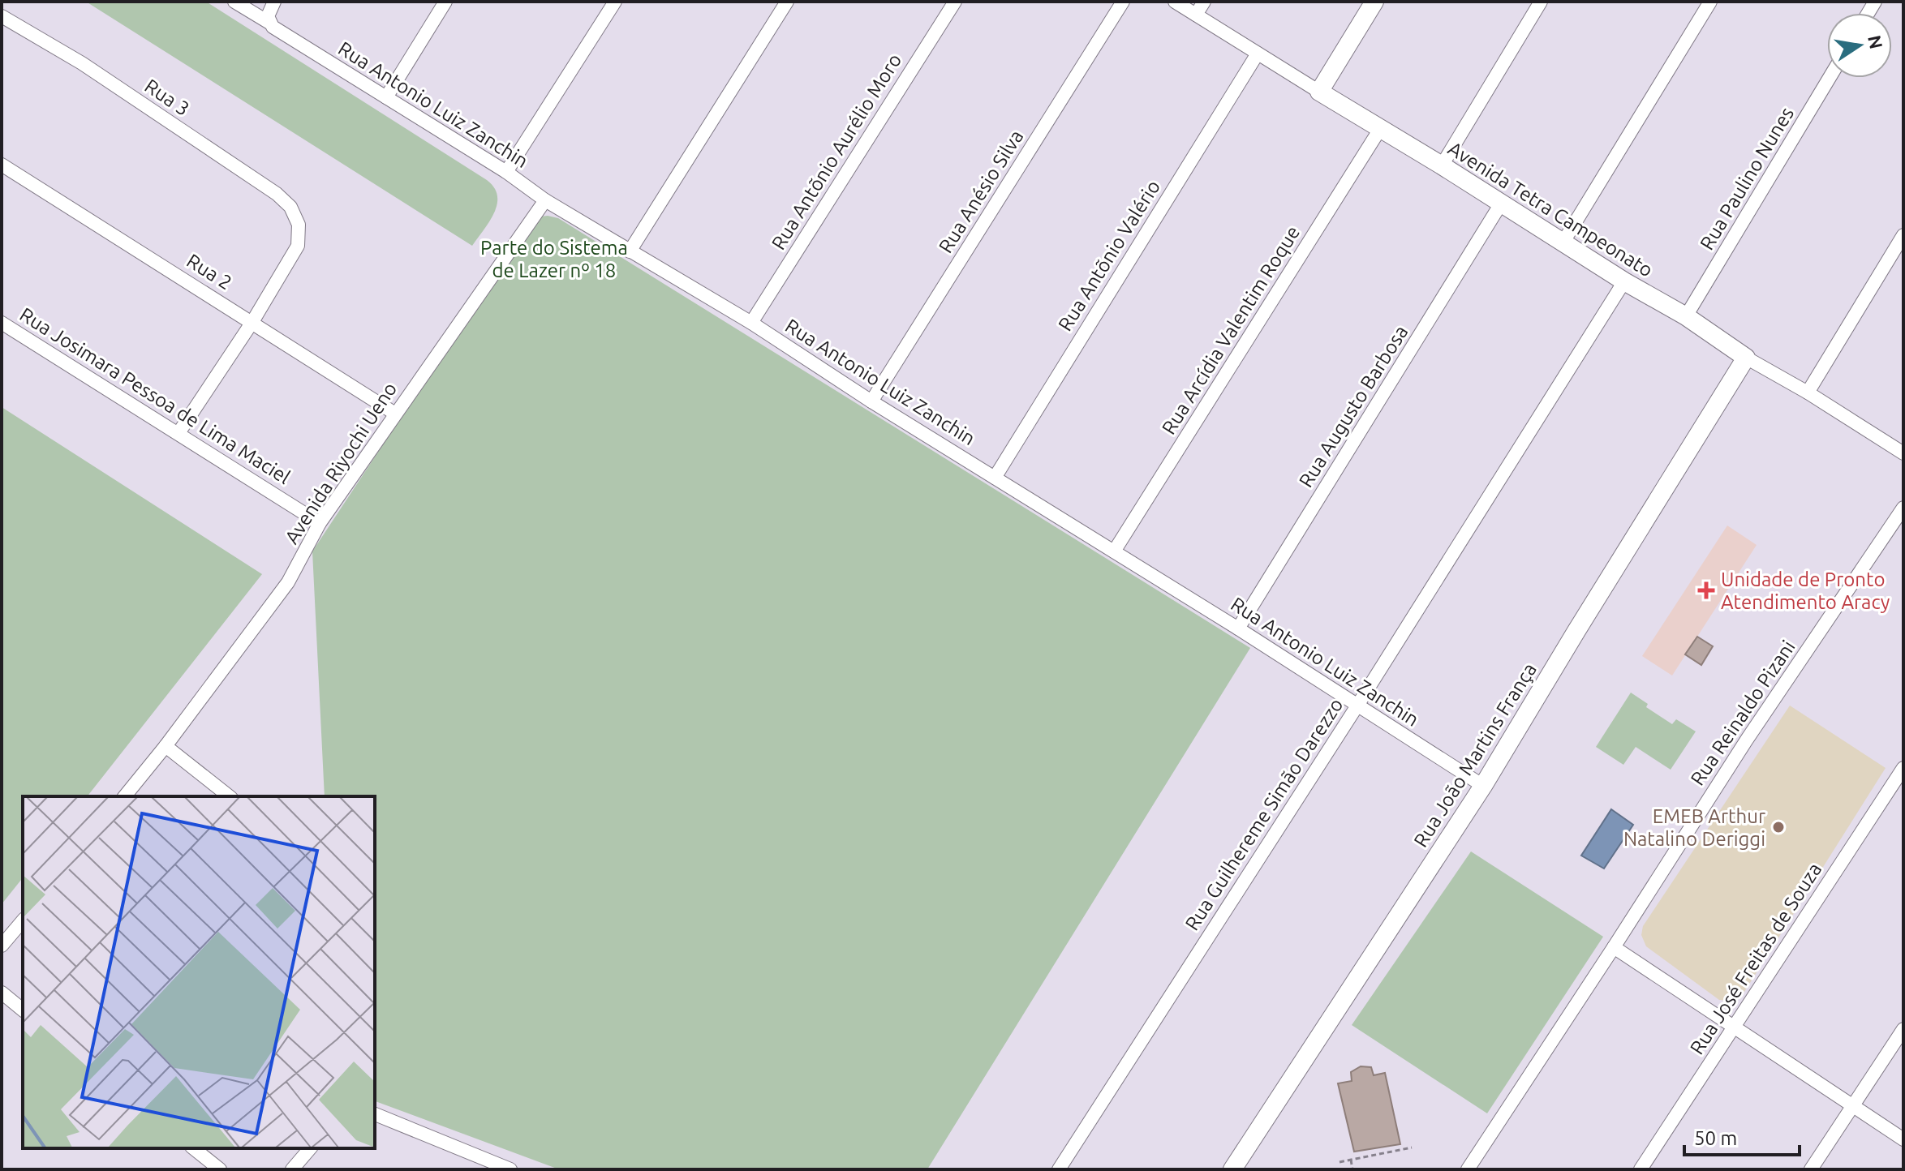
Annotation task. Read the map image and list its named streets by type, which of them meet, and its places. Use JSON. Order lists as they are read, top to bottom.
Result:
{
  "streets": {
    "main road": ["Avenida Tetra Campeonato", "Rua João Martins França"],
    "street": [
      "Rua 3",
      "Rua Antonio Luiz Zanchin",
      "Rua Antõnio Aurélio Moro",
      "Rua Paulino Nunes",
      "Rua Anésio Silva",
      "Rua Antõnio Valério",
      "Rua 2",
      "Rua Arcídia Valentim Roque",
      "Rua Josimara Pessoa de Lima Maciel",
      "Rua Augusto Barbosa",
      "Avenida Riyochi Ueno",
      "Rua Reinaldo Pizani",
      "Rua Guilhereme Simão Darezzo",
      "Rua José Freitas de Souza"
    ]
  },
  "crossings": [
    ["Rua 3", "Rua 2"],
    ["Rua Antonio Luiz Zanchin", "Rua Antõnio Aurélio Moro"],
    ["Rua Antonio Luiz Zanchin", "Rua Anésio Silva"],
    ["Rua Antonio Luiz Zanchin", "Rua Antõnio Valério"],
    ["Rua Antonio Luiz Zanchin", "Rua Arcídia Valentim Roque"],
    ["Rua Antonio Luiz Zanchin", "Rua Augusto Barbosa"],
    ["Rua Antonio Luiz Zanchin", "Avenida Riyochi Ueno"],
    ["Rua Antonio Luiz Zanchin", "Rua João Martins França"],
    ["Rua Antonio Luiz Zanchin", "Rua Guilhereme Simão Darezzo"],
    ["Rua Paulino Nunes", "Avenida Tetra Campeonato"],
    ["Avenida Tetra Campeonato", "Rua Antõnio Valério"],
    ["Avenida Tetra Campeonato", "Rua Arcídia Valentim Roque"],
    ["Avenida Tetra Campeonato", "Rua Augusto Barbosa"],
    ["Avenida Tetra Campeonato", "Rua João Martins França"],
    ["Avenida Tetra Campeonato", "Rua Guilhereme Simão Darezzo"],
    ["Rua 2", "Avenida Riyochi Ueno"],
    ["Rua Josimara Pessoa de Lima Maciel", "Avenida Riyochi Ueno"]
  ],
  "parks": ["Parte do Sistema de Lazer nº 18"],
  "places": {
    "health": ["Unidade de Pronto Atendimento Aracy"],
    "other": ["EMEB Arthur Natalino Deriggi"]
  },
  "scale_bar": "50 m",
  "north": "right"
}
